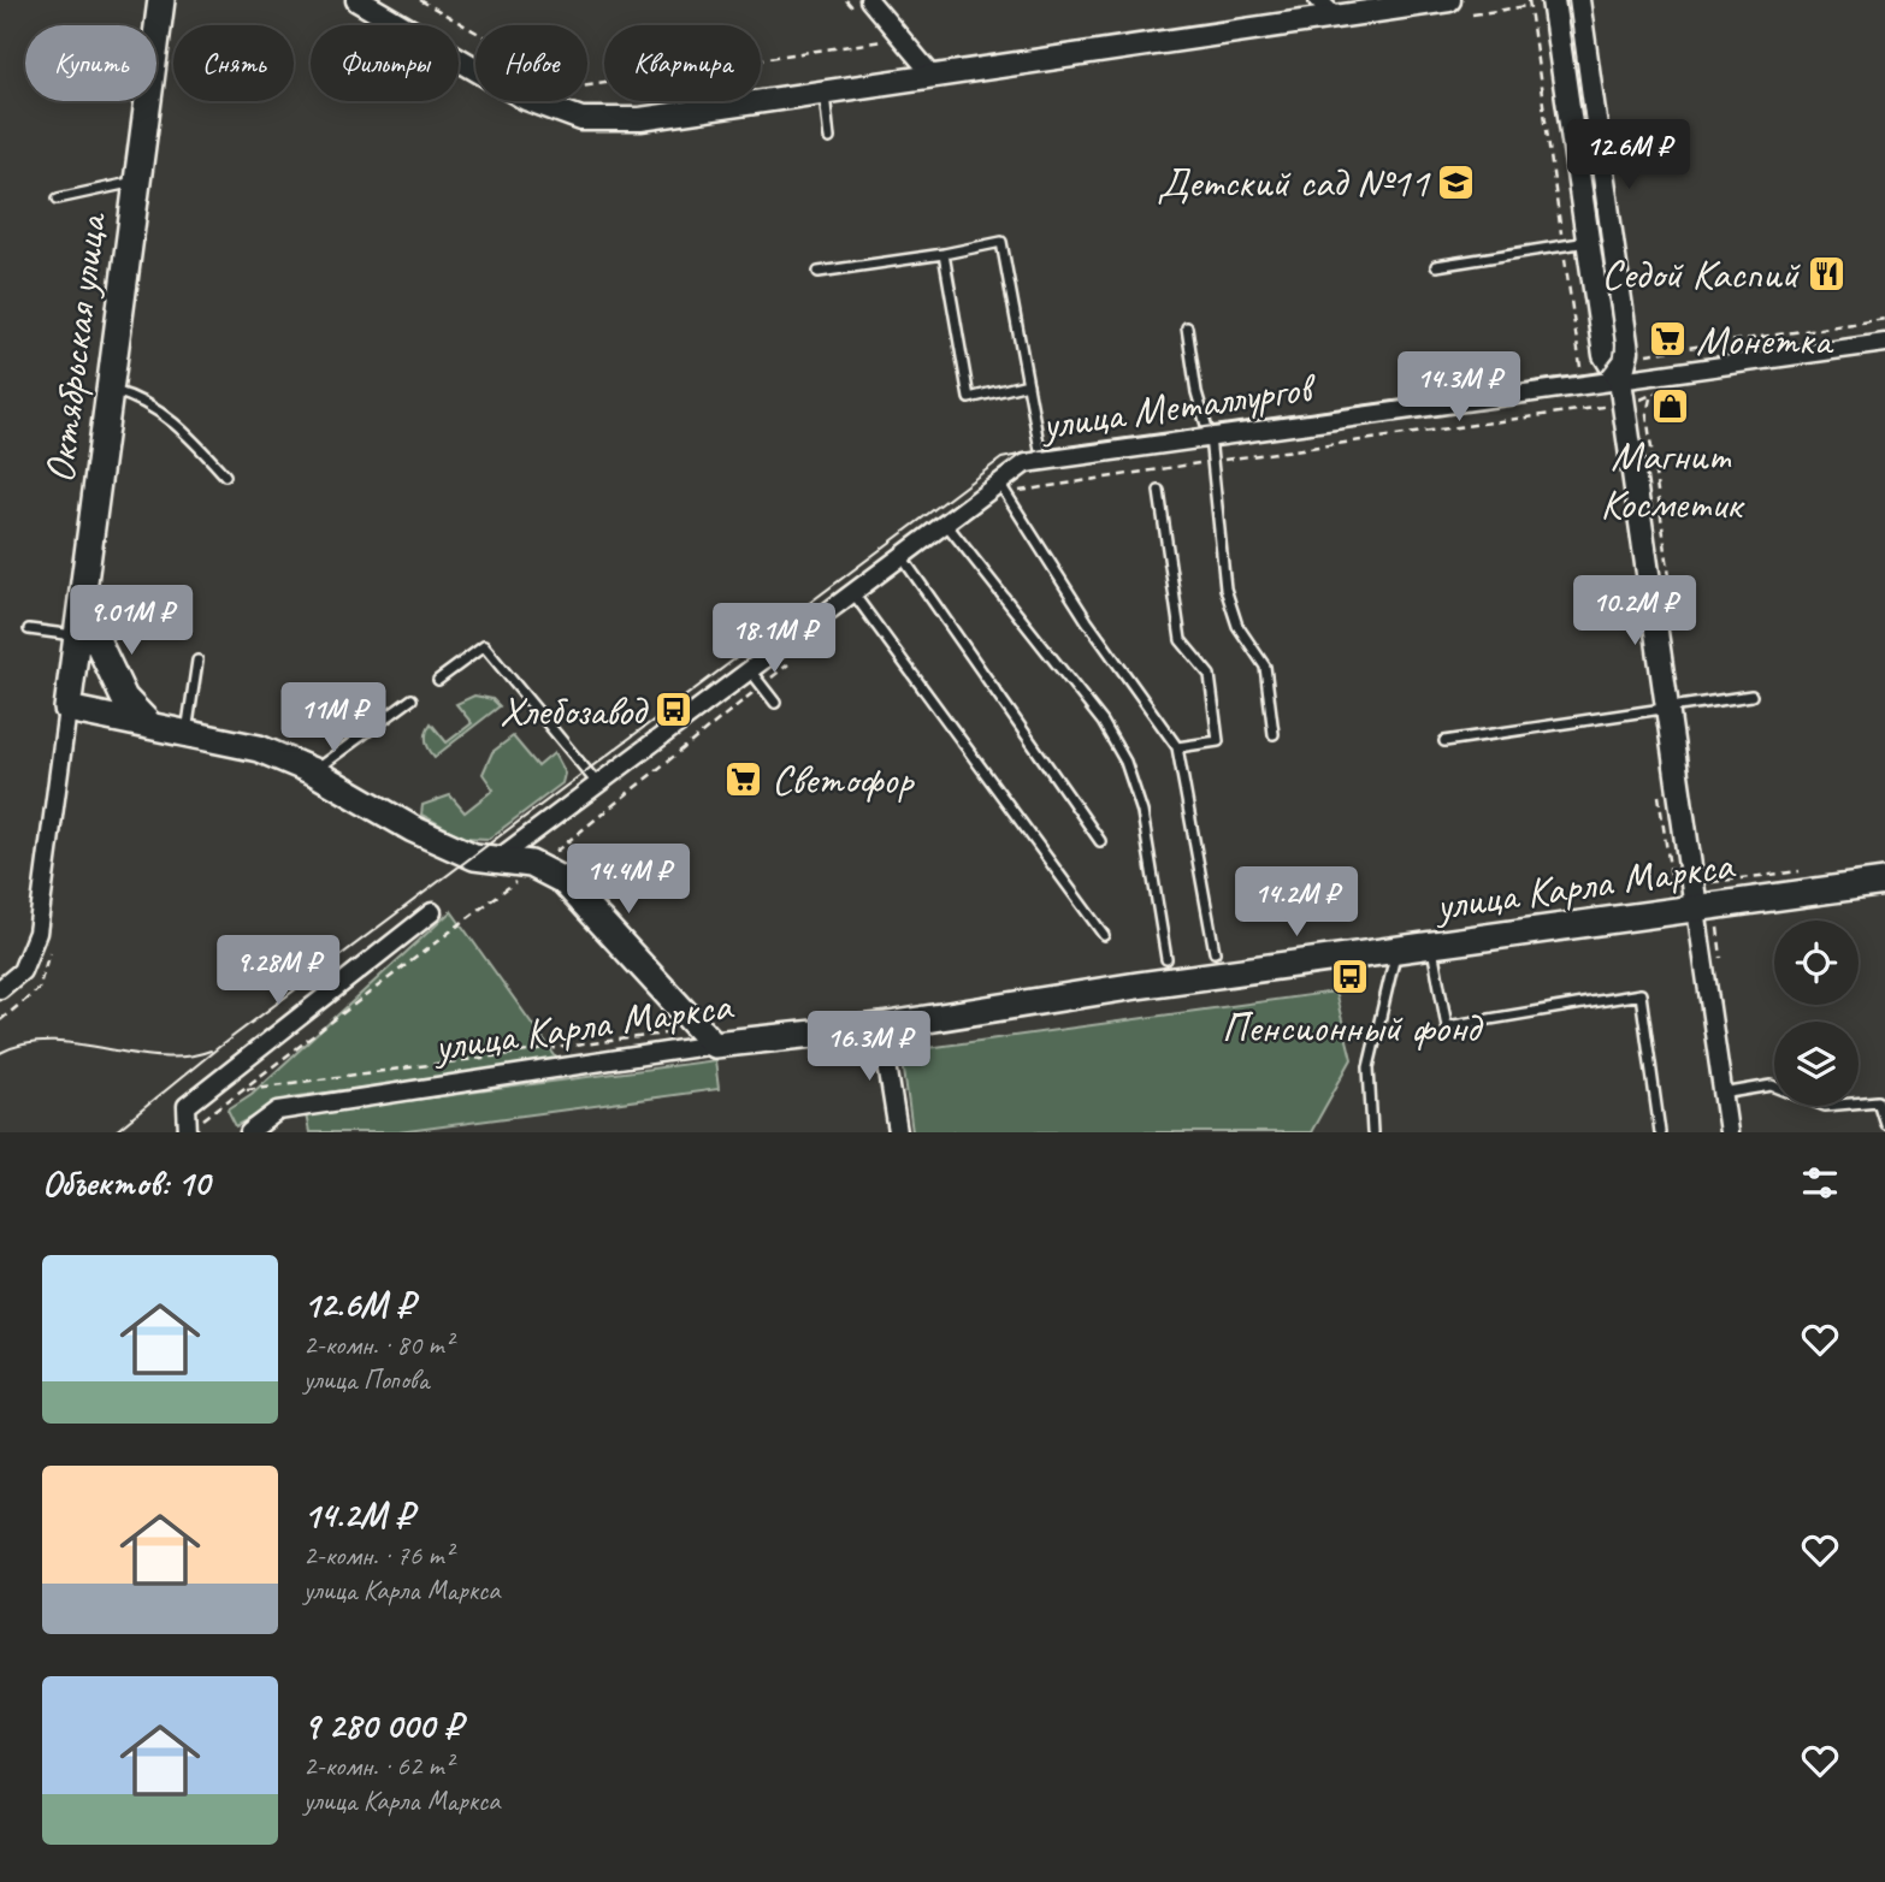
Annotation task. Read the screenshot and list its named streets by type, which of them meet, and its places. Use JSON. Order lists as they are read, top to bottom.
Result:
{
  "streets": {
    "main road": ["Октябрьская улица", "улица Карла Маркса"],
    "street": ["улица Металлургов"]
  },
  "places": {
    "school or university": ["Детский сад №11"],
    "restaurant": ["Седой Каспий"],
    "supermarket": ["Монетка", "Светофор"],
    "shop": ["Магнит Косметик"],
    "bus stop": ["Хлебозавод", "Пенсионный фонд"]
  },
  "page": {
    "chip": [
      "Купить",
      "Снять",
      "Фильтры",
      "Новое",
      "Квартира"
    ],
    "price": [
      "12.6M ₽",
      "14.3M ₽",
      "10.2M ₽",
      "9.01M ₽",
      "18.1M ₽",
      "11M ₽",
      "14.4M ₽",
      "14.2M ₽",
      "9.28M ₽",
      "16.3M ₽"
    ],
    "heading": "Объектов: 10",
    "list": [
      {
        "name": "12.6M ₽",
        "note": "2-комн. · 80 m² · улица Попова"
      },
      {
        "name": "14.2M ₽",
        "note": "2-комн. · 76 m² · улица Карла Маркса"
      },
      {
        "name": "9 280 000 ₽",
        "note": "2-комн. · 62 m² · улица Карла Маркса"
      }
    ]
  }
}
